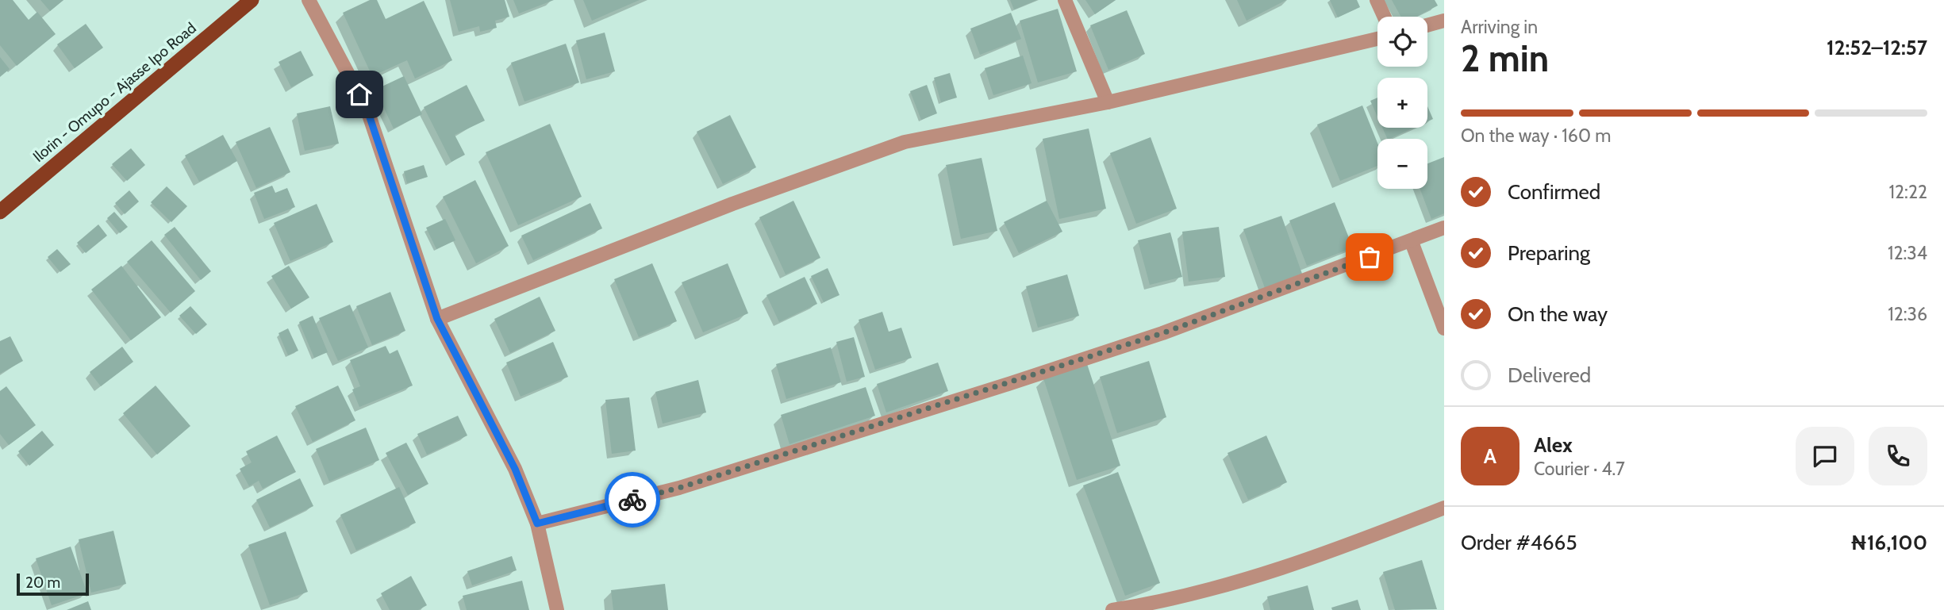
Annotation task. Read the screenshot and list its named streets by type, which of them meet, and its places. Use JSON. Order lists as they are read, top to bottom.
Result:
{
  "streets": {
    "highway": ["Ilorin - Omupo - Ajasse Ipo Road"]
  },
  "scale_bar": "20 m",
  "page": {
    "heading": ["2 min", "Arriving in", "12:52–12:57"],
    "panel": [
      "Alex",
      "Courier · 4.7",
      "Order #4665",
      "₦16,100"
    ],
    "map_buttons": ["+", "−"],
    "bar": "On the way · 160 m",
    "list": [
      ["Confirmed", "12:22"],
      ["Preparing", "12:34"],
      ["On the way", "12:36"],
      "Delivered"
    ],
    "round": "A",
    "scale": "20 m"
  }
}
